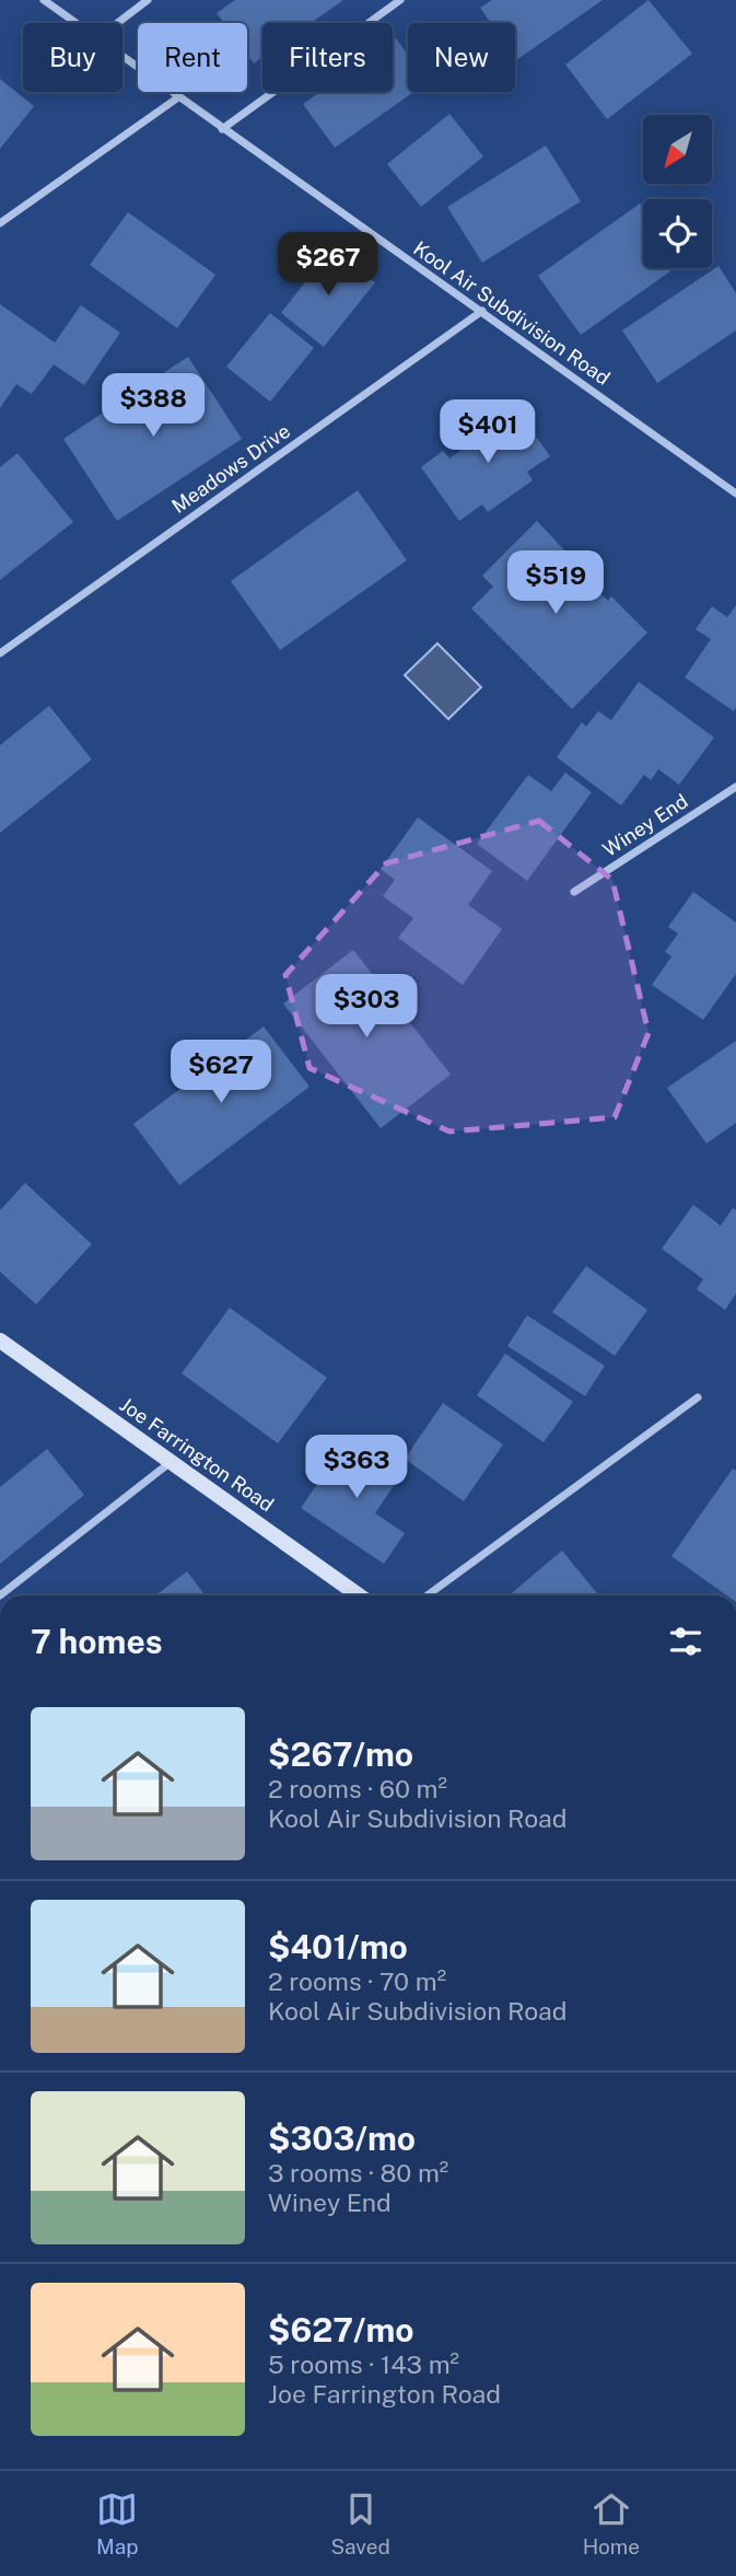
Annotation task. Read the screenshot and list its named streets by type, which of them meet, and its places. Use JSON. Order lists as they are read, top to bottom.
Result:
{
  "streets": {
    "main road": ["Joe Farrington Road"],
    "street": ["Kool Air Subdivision Road", "Meadows Drive", "Winey End"]
  },
  "crossings": [
    ["Kool Air Subdivision Road", "Meadows Drive"]
  ],
  "north": "bottom left",
  "page": {
    "chip": [
      "Buy",
      "Rent",
      "Filters",
      "New"
    ],
    "price": [
      "$267",
      "$388",
      "$401",
      "$519",
      "$303",
      "$627",
      "$363"
    ],
    "heading": "7 homes",
    "list": [
      {
        "name": "$267/mo",
        "note": "2 rooms · 60 m² · Kool Air Subdivision Road"
      },
      {
        "name": "$401/mo",
        "note": "2 rooms · 70 m² · Kool Air Subdivision Road"
      },
      {
        "name": "$303/mo",
        "note": "3 rooms · 80 m² · Winey End"
      },
      {
        "name": "$627/mo",
        "note": "5 rooms · 143 m² · Joe Farrington Road"
      }
    ],
    "tabs": ["Map", "Saved", "Home"]
  }
}
